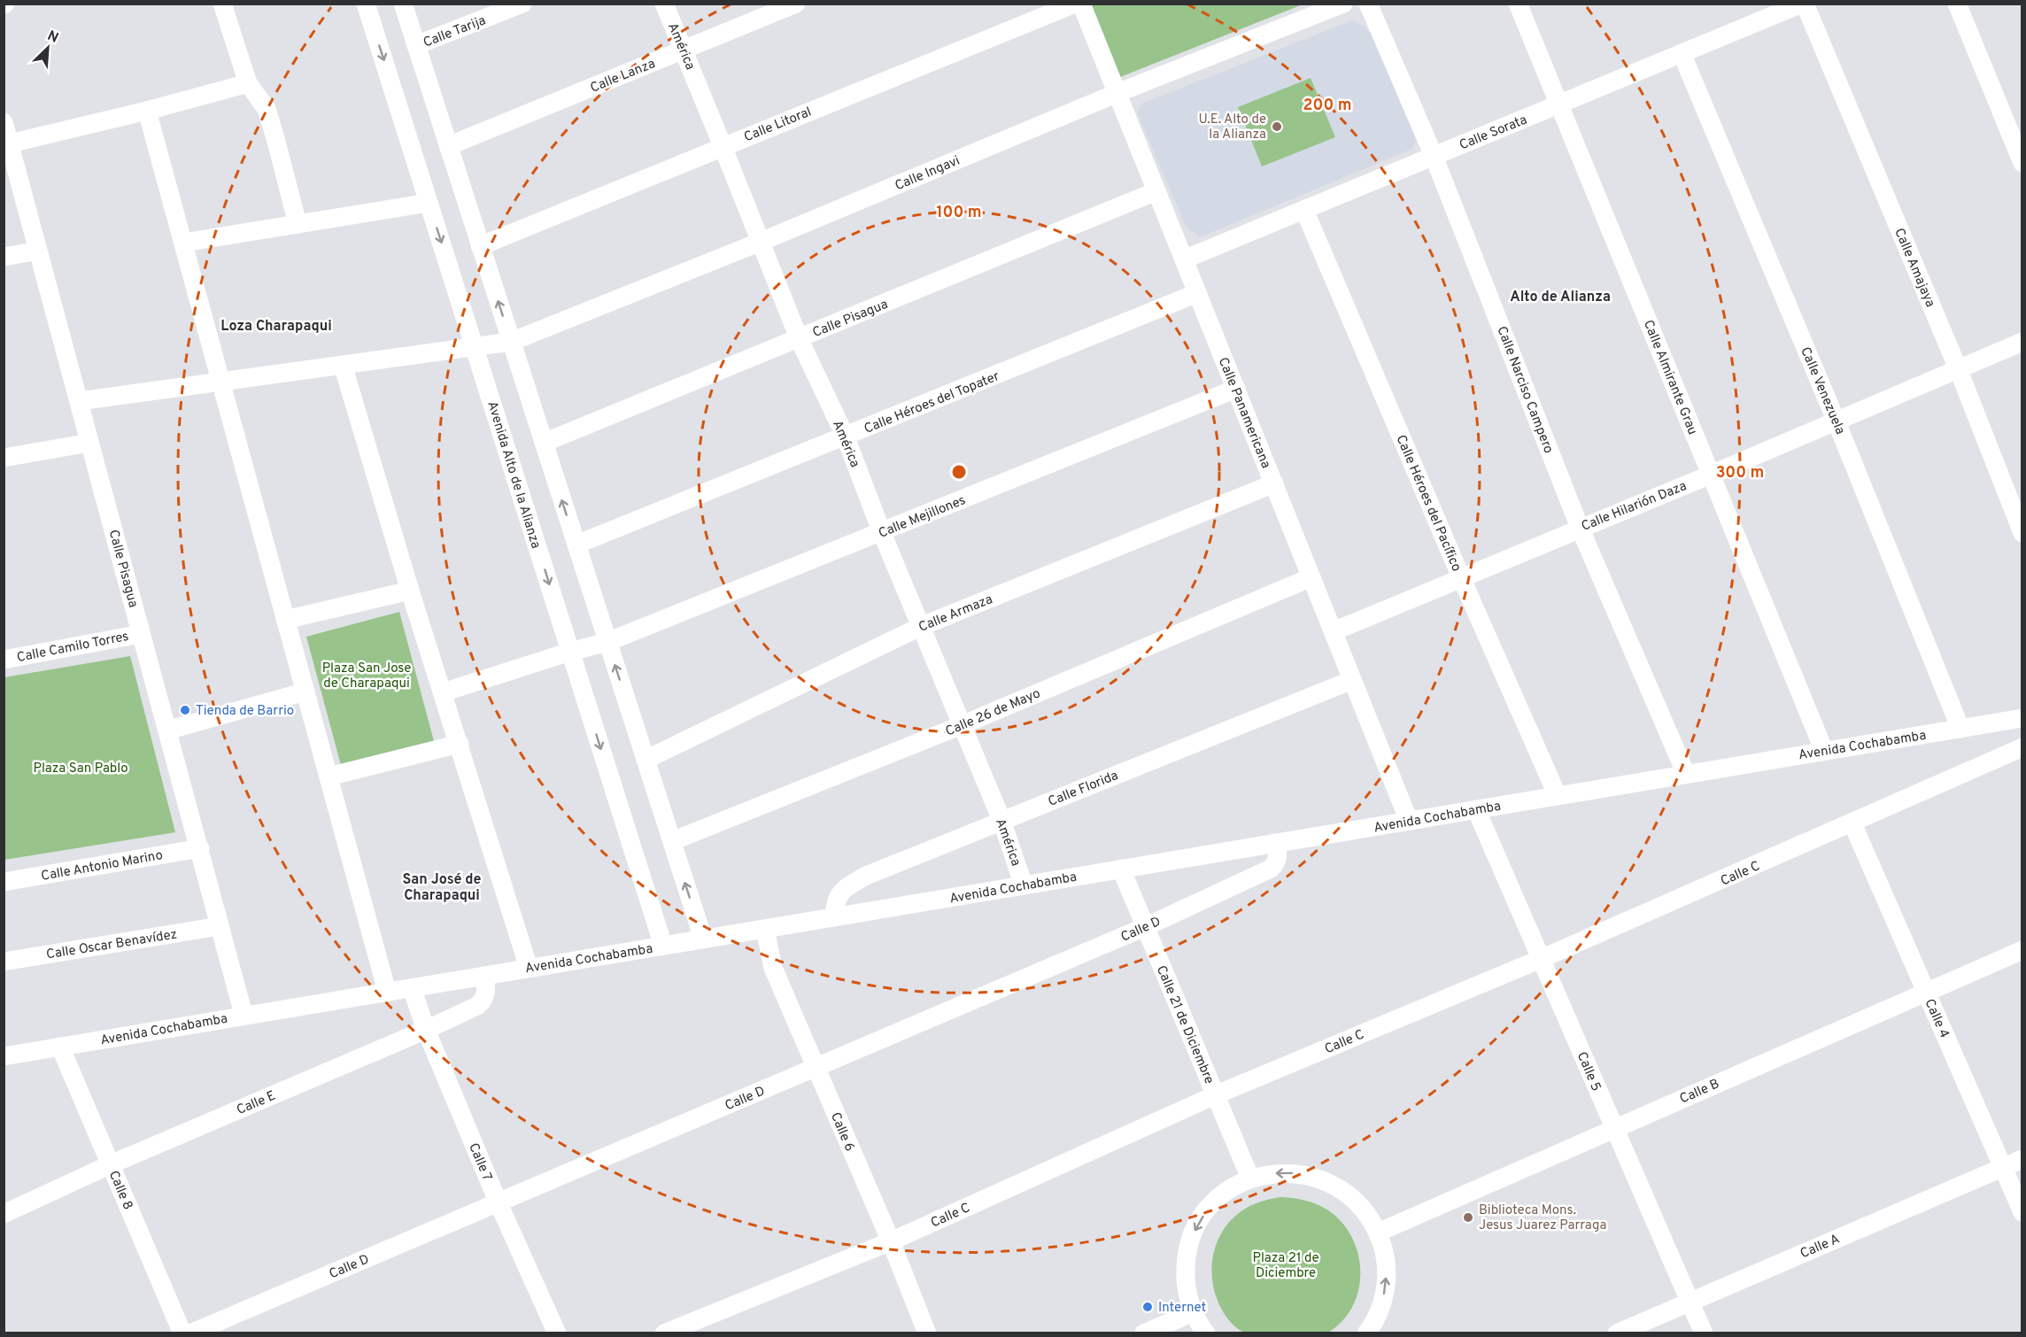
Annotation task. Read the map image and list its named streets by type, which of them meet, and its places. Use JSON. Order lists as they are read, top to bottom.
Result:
{
  "streets": {
    "street": [
      "Calle Tarija",
      "América",
      "Calle Lanza",
      "Calle Litoral",
      "Calle Sorata",
      "Calle Ingavi",
      "Calle Amajaya",
      "Calle Pisagua",
      "Calle Almirante Grau",
      "Calle Narciso Campero",
      "Calle Venezuela",
      "Calle Héroes del Topater",
      "Calle Panamericana",
      "Avenida Alto de la Alianza",
      "Calle Héroes del Pacífico",
      "Calle Hilarión Daza",
      "Calle Mejillones",
      "Calle Armaza",
      "Calle Camilo Torres",
      "Calle 26 de Mayo",
      "Avenida Cochabamba",
      "Calle Florida",
      "Calle Antonio Marino",
      "Calle C",
      "Calle D",
      "Calle Oscar Benavídez",
      "Calle 4",
      "Calle 21 de Diciembre",
      "Calle 5",
      "Calle B",
      "Calle E",
      "Calle 6",
      "Calle 7",
      "Calle 8",
      "Calle A"
    ]
  },
  "crossings": [
    ["América", "Calle Lanza"],
    ["América", "Calle Litoral"],
    ["América", "Calle Ingavi"],
    ["América", "Calle Pisagua"],
    ["América", "Calle Héroes del Topater"],
    ["América", "Calle Mejillones"],
    ["América", "Calle Armaza"],
    ["América", "Calle 26 de Mayo"],
    ["América", "Avenida Cochabamba"],
    ["América", "Calle Florida"],
    ["Calle Sorata", "Calle Amajaya"],
    ["Calle Sorata", "Calle Almirante Grau"],
    ["Calle Sorata", "Calle Narciso Campero"],
    ["Calle Sorata", "Calle Venezuela"],
    ["Calle Sorata", "Calle Panamericana"],
    ["Calle Sorata", "Calle Héroes del Pacífico"],
    ["Calle Ingavi", "Calle Pisagua"],
    ["Calle Ingavi", "Calle Panamericana"],
    ["Calle Ingavi", "Avenida Alto de la Alianza"],
    ["Calle Amajaya", "Calle Hilarión Daza"],
    ["Calle Pisagua", "Calle Panamericana"],
    ["Calle Pisagua", "Calle Camilo Torres"],
    ["Calle Pisagua", "Avenida Cochabamba"],
    ["Calle Pisagua", "Calle Antonio Marino"],
    ["Calle Pisagua", "Calle Oscar Benavídez"],
    ["Calle Almirante Grau", "Calle Hilarión Daza"],
    ["Calle Almirante Grau", "Avenida Cochabamba"],
    ["Calle Narciso Campero", "Calle Hilarión Daza"],
    ["Calle Narciso Campero", "Avenida Cochabamba"],
    ["Calle Venezuela", "Calle Hilarión Daza"],
    ["Calle Venezuela", "Avenida Cochabamba"],
    ["Calle Héroes del Topater", "Calle Panamericana"],
    ["Calle Panamericana", "Calle Hilarión Daza"],
    ["Calle Panamericana", "Calle Mejillones"],
    ["Calle Panamericana", "Calle Armaza"],
    ["Calle Panamericana", "Calle 26 de Mayo"],
    ["Calle Panamericana", "Avenida Cochabamba"],
    ["Calle Panamericana", "Calle Florida"],
    ["Avenida Alto de la Alianza", "Calle Mejillones"],
    ["Avenida Alto de la Alianza", "Avenida Cochabamba"],
    ["Calle Héroes del Pacífico", "Calle Hilarión Daza"],
    ["Calle Héroes del Pacífico", "Avenida Cochabamba"],
    ["Avenida Cochabamba", "Calle Florida"],
    ["Avenida Cochabamba", "Calle D"],
    ["Avenida Cochabamba", "Calle 21 de Diciembre"],
    ["Avenida Cochabamba", "Calle 5"],
    ["Avenida Cochabamba", "Calle E"],
    ["Avenida Cochabamba", "Calle 6"],
    ["Avenida Cochabamba", "Calle 7"],
    ["Avenida Cochabamba", "Calle 8"],
    ["Calle C", "Calle 4"],
    ["Calle C", "Calle 21 de Diciembre"],
    ["Calle C", "Calle 5"],
    ["Calle C", "Calle 6"],
    ["Calle D", "Calle 21 de Diciembre"],
    ["Calle D", "Calle 6"],
    ["Calle D", "Calle 7"],
    ["Calle 4", "Calle B"],
    ["Calle 4", "Calle A"],
    ["Calle 5", "Calle B"],
    ["Calle 5", "Calle A"],
    ["Calle E", "Calle 7"],
    ["Calle E", "Calle 8"]
  ],
  "districts": ["Alto de Alianza", "Loza Charapaqui", "San José de Charapaqui"],
  "parks": ["Plaza San Jose de Charapaqui", "Plaza San Pablo", "Plaza 21 de Diciembre"],
  "places": [
    "U.E. Alto de la Alianza",
    "Tienda de Barrio",
    "Biblioteca Mons. Jesus Juarez Parraga",
    "Internet"
  ],
  "north": "top right",
  "rings": ["200 m", "100 m", "300 m"]
}
